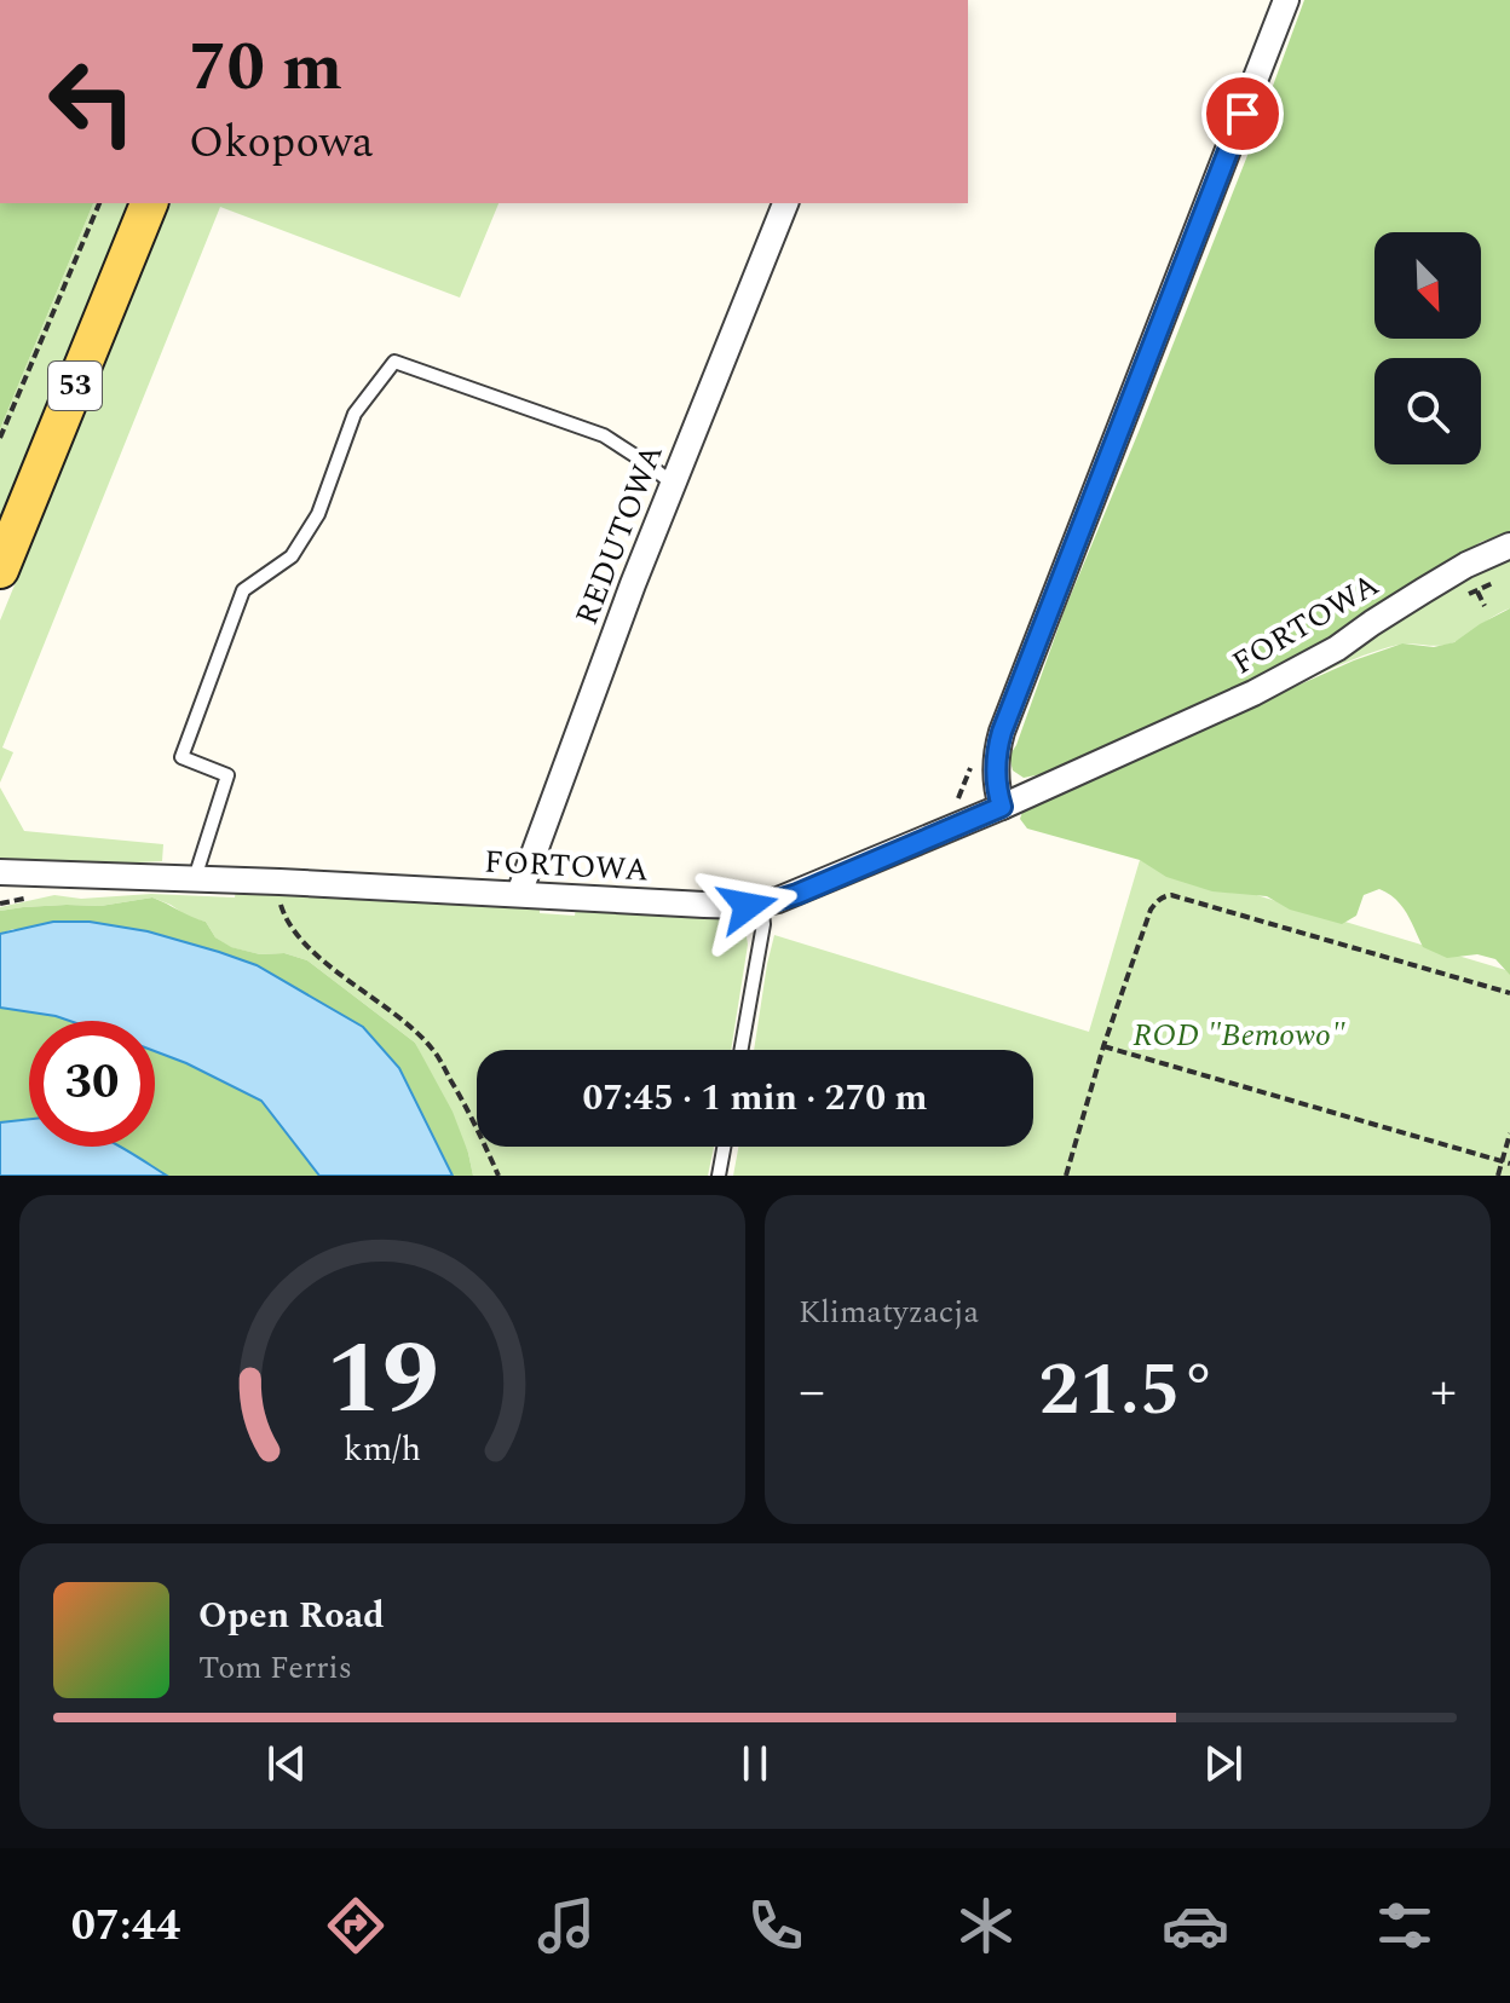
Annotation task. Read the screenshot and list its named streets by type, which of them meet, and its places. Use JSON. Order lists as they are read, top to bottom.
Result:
{
  "streets": {
    "main road": ["53"],
    "street": ["REDUTOWA", "FORTOWA"]
  },
  "crossings": [
    ["REDUTOWA", "FORTOWA"]
  ],
  "parks": ["ROD \"Bemowo\""],
  "north": "bottom right",
  "page": {
    "turn": ["70 m", "Okopowa"],
    "limit": "30",
    "trip": "07:45 · 1 min · 270 m",
    "tile": "Klimatyzacja",
    "heat": ["−", "21.5°", "+"],
    "song": ["Open Road", "Tom Ferris"],
    "tabs": "07:44",
    "gauge": ["19", "km/h"]
  }
}
